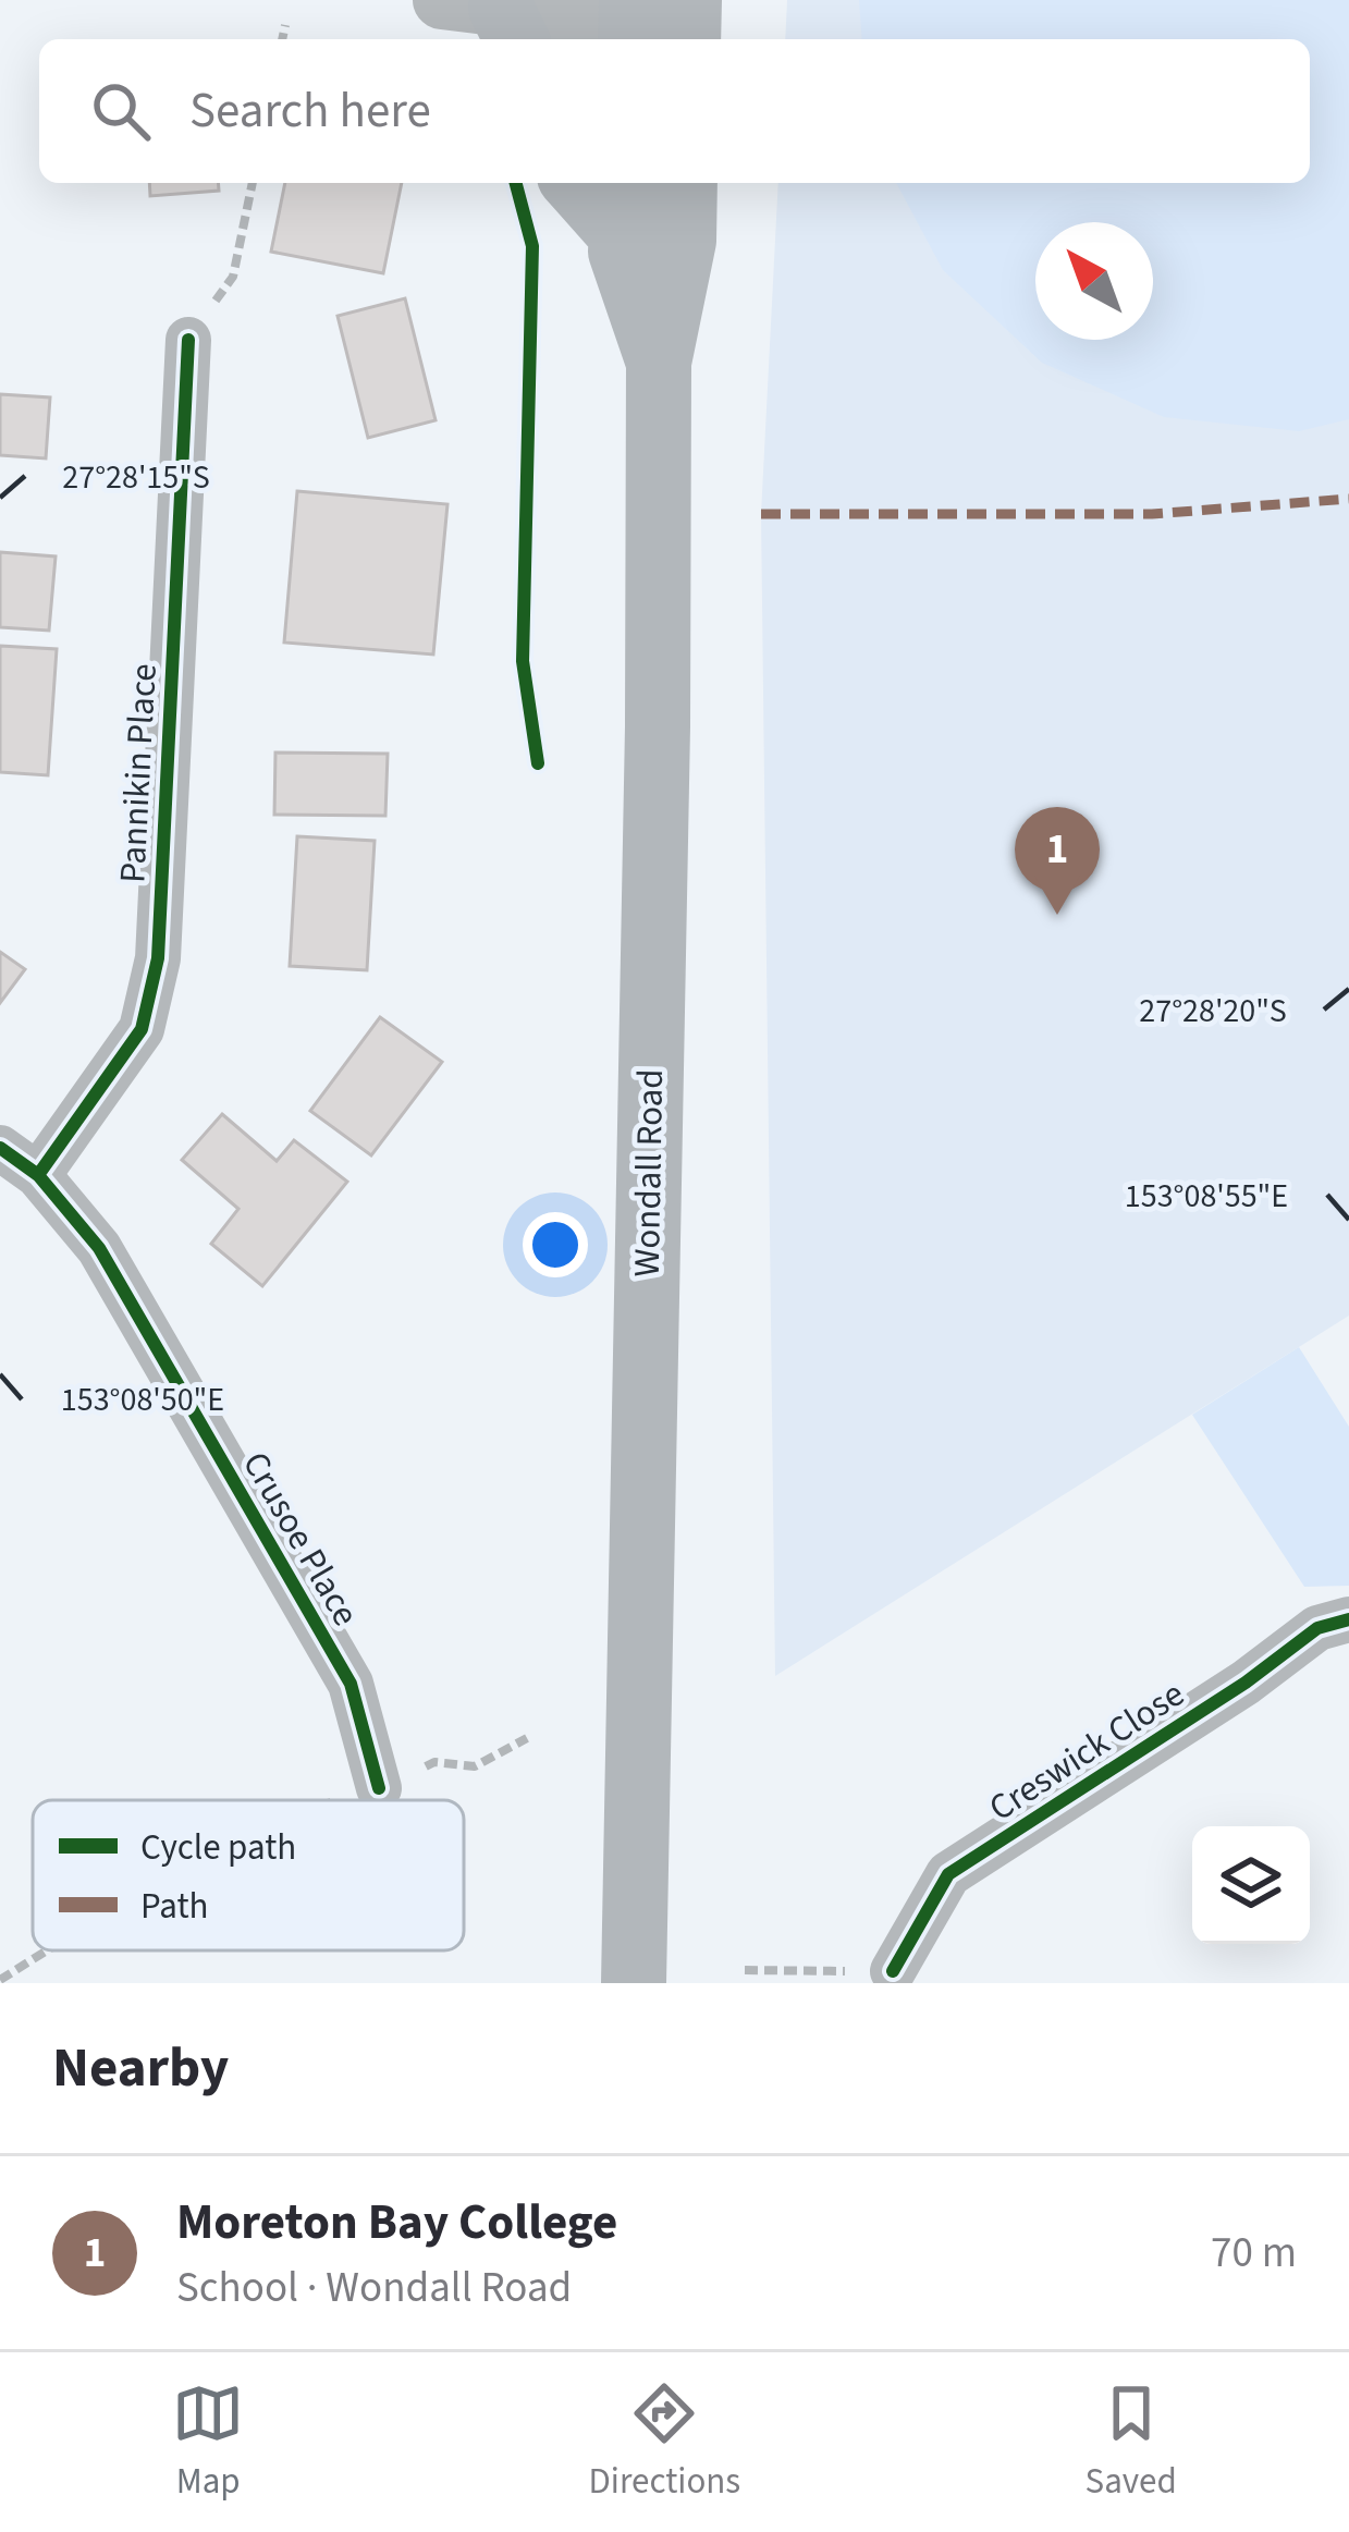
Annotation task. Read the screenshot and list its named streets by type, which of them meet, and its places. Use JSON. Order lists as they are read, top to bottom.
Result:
{
  "streets": {
    "main road": ["Wondall Road"],
    "street": ["Pannikin Place", "Crusoe Place", "Creswick Close"]
  },
  "crossings": [
    ["Pannikin Place", "Crusoe Place"]
  ],
  "legend": ["Cycle path", "Path"],
  "north": "top left",
  "page": {
    "search": "Search here",
    "pins": "1",
    "heading": "Nearby",
    "list": [
      {
        "mark": "1",
        "name": "Moreton Bay College",
        "note": "School · Wondall Road",
        "value": "70 m"
      }
    ],
    "nav": ["Map", "Directions", "Saved"]
  },
  "coordinates": [
    "27°28'15\"S",
    "27°28'20\"S",
    "153°08'55\"E",
    "153°08'50\"E"
  ]
}
